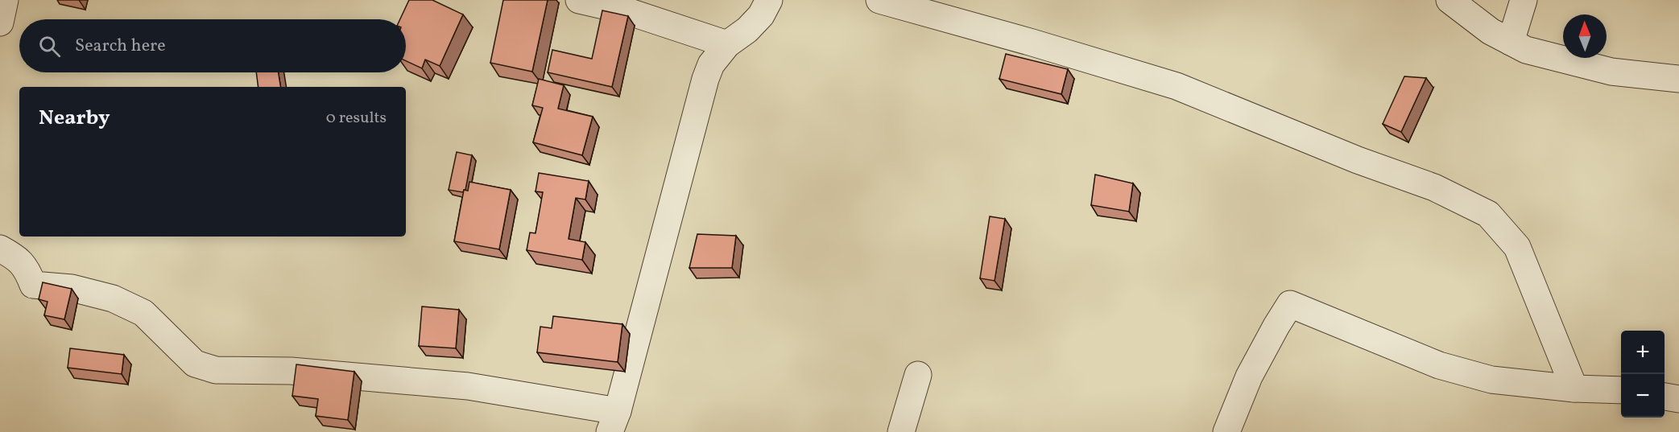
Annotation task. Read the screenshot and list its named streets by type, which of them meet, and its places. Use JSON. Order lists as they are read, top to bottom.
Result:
{
  "north": "top",
  "page": {
    "search": "Search here",
    "heading": ["Nearby", "0 results"],
    "map_buttons": ["+", "−"]
  }
}
